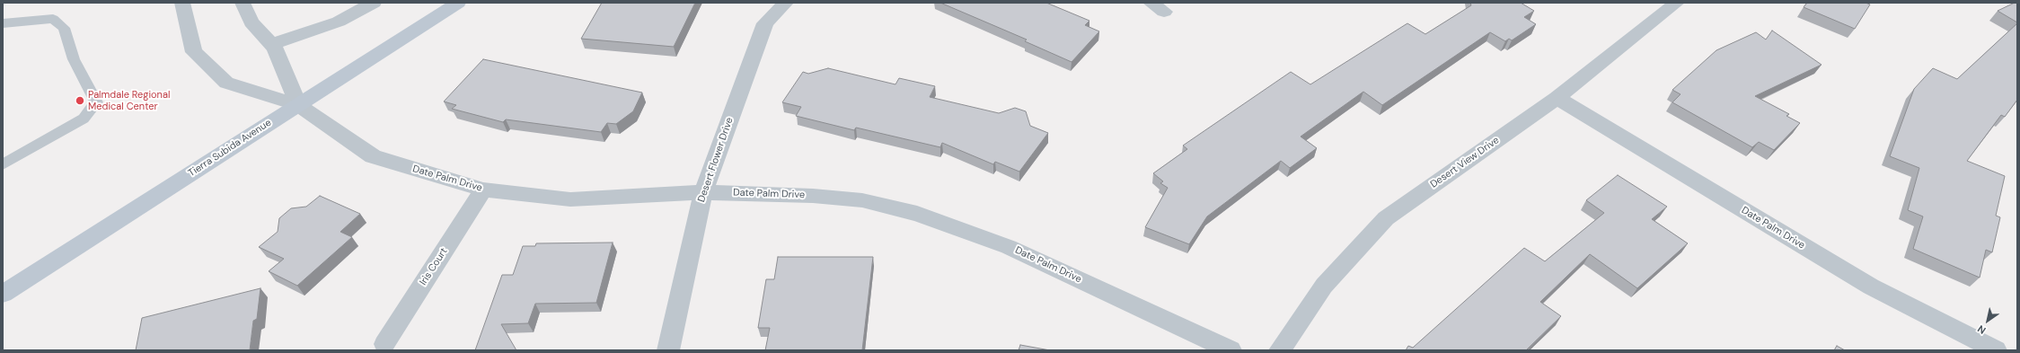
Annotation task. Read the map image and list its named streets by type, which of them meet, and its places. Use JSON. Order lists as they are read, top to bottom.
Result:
{
  "streets": {
    "main road": ["Tierra Subida Avenue"],
    "street": [
      "Desert Flower Drive",
      "Desert View Drive",
      "Date Palm Drive",
      "Iris Court"
    ]
  },
  "crossings": [
    ["Tierra Subida Avenue", "Date Palm Drive"],
    ["Desert Flower Drive", "Date Palm Drive"],
    ["Desert View Drive", "Date Palm Drive"],
    ["Date Palm Drive", "Iris Court"]
  ],
  "places": ["Palmdale Regional Medical Center"],
  "north": "bottom left"
}
